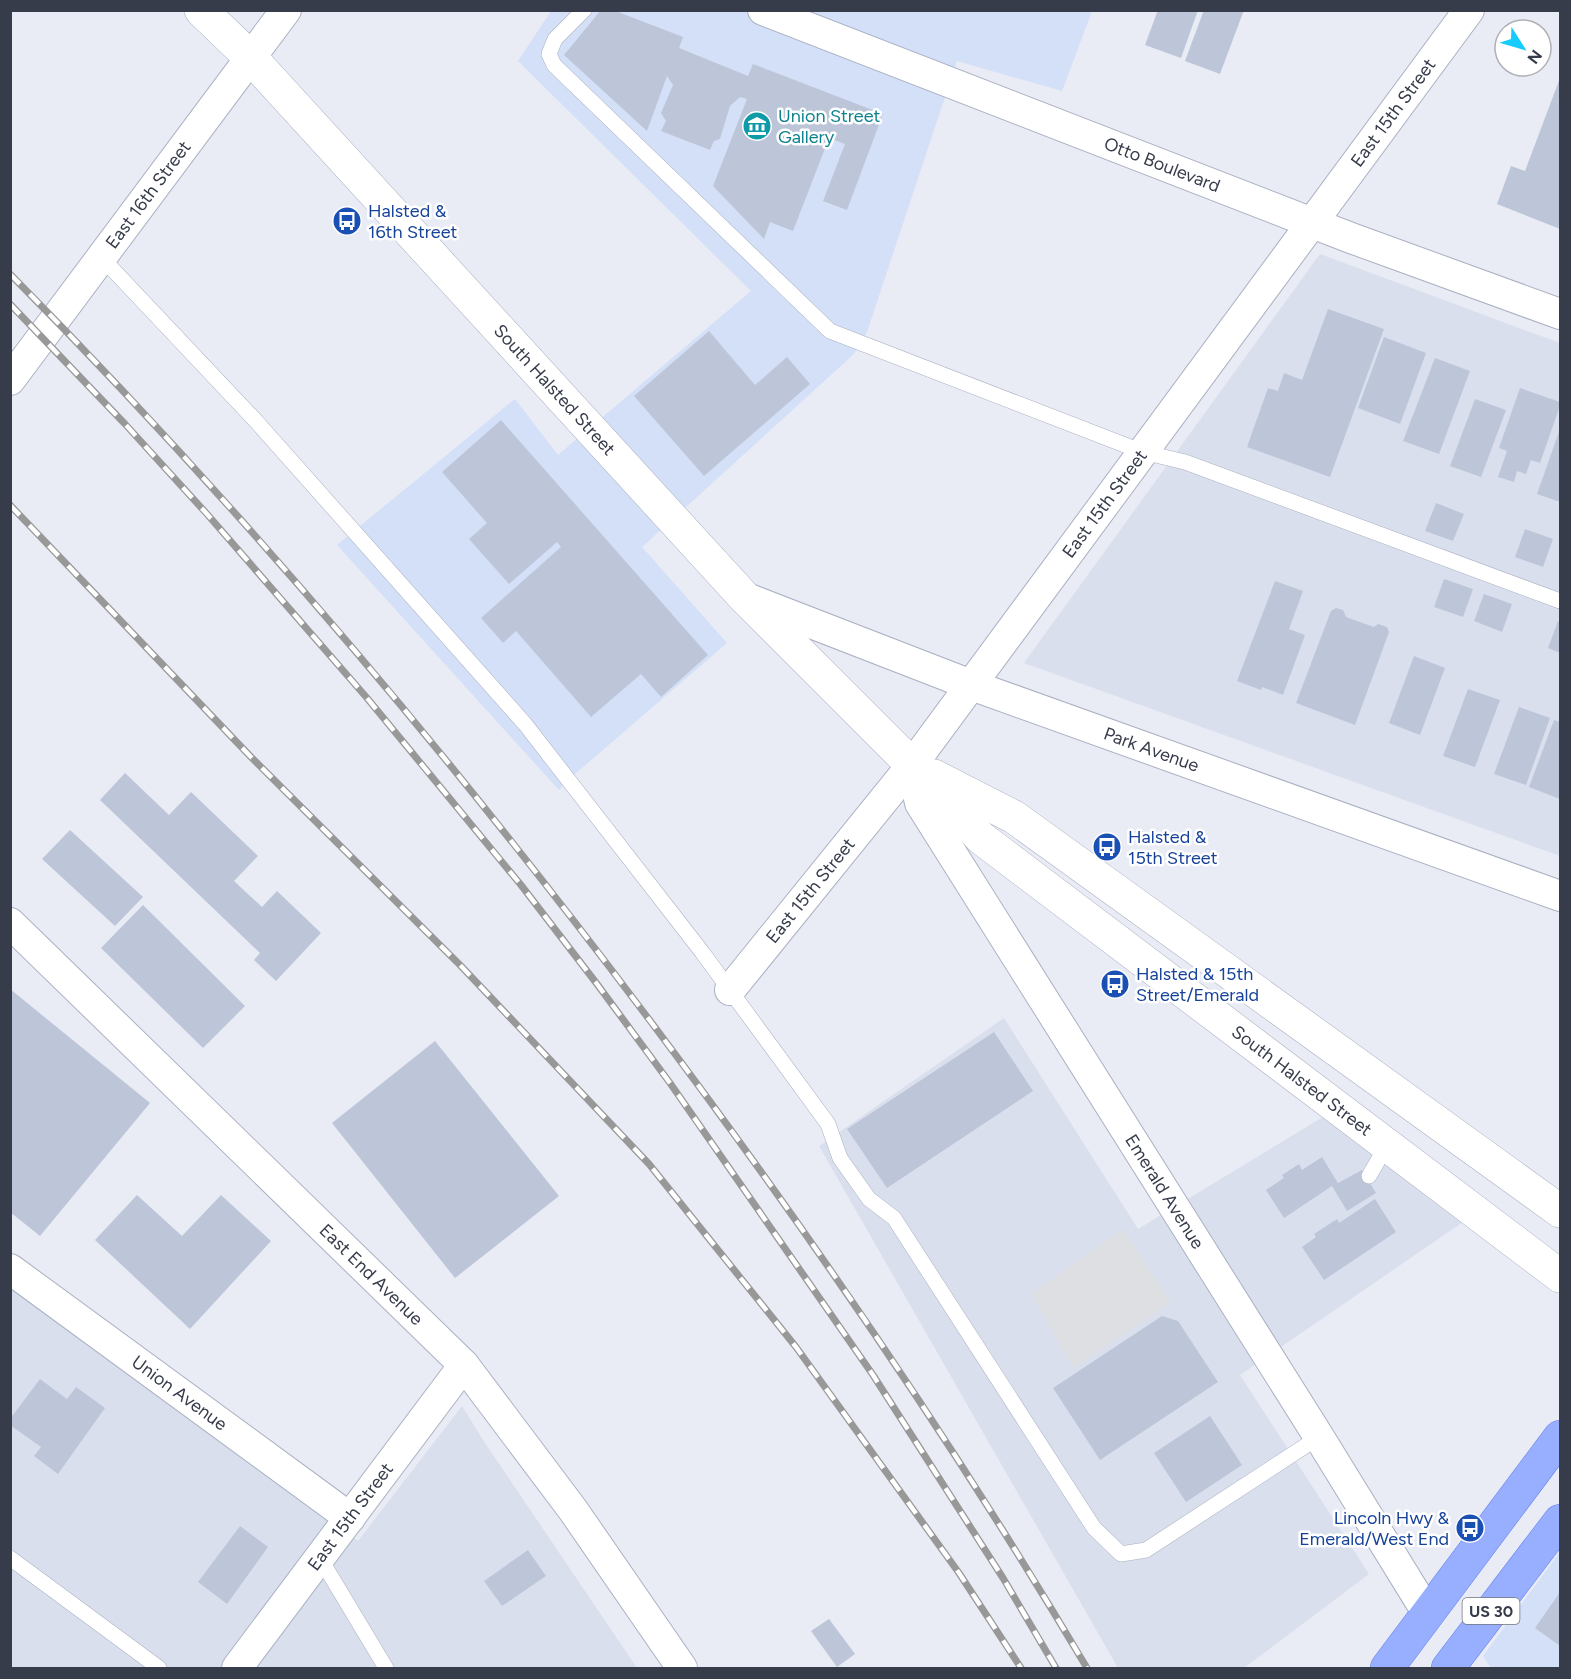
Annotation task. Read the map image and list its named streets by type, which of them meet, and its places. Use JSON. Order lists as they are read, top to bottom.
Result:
{
  "streets": {
    "main road": ["US 30"],
    "street": [
      "East 15th Street",
      "Otto Boulevard",
      "East 16th Street",
      "South Halsted Street",
      "Park Avenue",
      "Emerald Avenue",
      "East End Avenue",
      "Union Avenue"
    ]
  },
  "crossings": [
    ["East 15th Street", "Otto Boulevard"],
    ["East 15th Street", "South Halsted Street"],
    ["East 15th Street", "Park Avenue"],
    ["East 15th Street", "Emerald Avenue"],
    ["East 15th Street", "East End Avenue"],
    ["East 15th Street", "Union Avenue"],
    ["East 16th Street", "South Halsted Street"],
    ["South Halsted Street", "Park Avenue"],
    ["South Halsted Street", "Emerald Avenue"],
    ["Emerald Avenue", "US 30"]
  ],
  "places": {
    "museum": ["Union Street Gallery"],
    "bus stop": [
      "Halsted & 16th Street",
      "Halsted & 15th Street",
      "Halsted & 15th Street/Emerald",
      "Lincoln Hwy & Emerald/West End"
    ]
  },
  "north": "bottom right"
}
